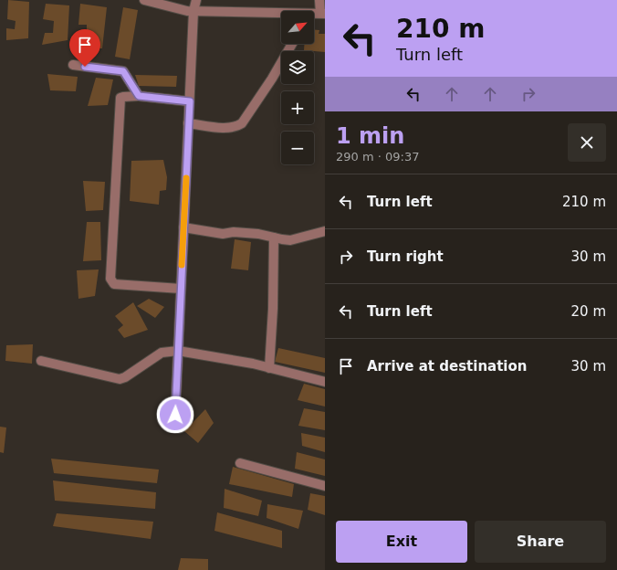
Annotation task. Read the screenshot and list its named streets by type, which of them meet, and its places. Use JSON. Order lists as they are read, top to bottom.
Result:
{
  "north": "top right",
  "page": {
    "turn": ["210 m", "Turn left"],
    "map_buttons": ["+", "−"],
    "heading": ["1 min", "290 m · 09:37"],
    "list": [
      {
        "name": "Turn left",
        "value": "210 m"
      },
      {
        "name": "Turn right",
        "value": "30 m"
      },
      {
        "name": "Turn left",
        "value": "20 m"
      },
      {
        "name": "Arrive at destination",
        "value": "30 m"
      }
    ],
    "buttons": ["Exit", "Share"]
  }
}
